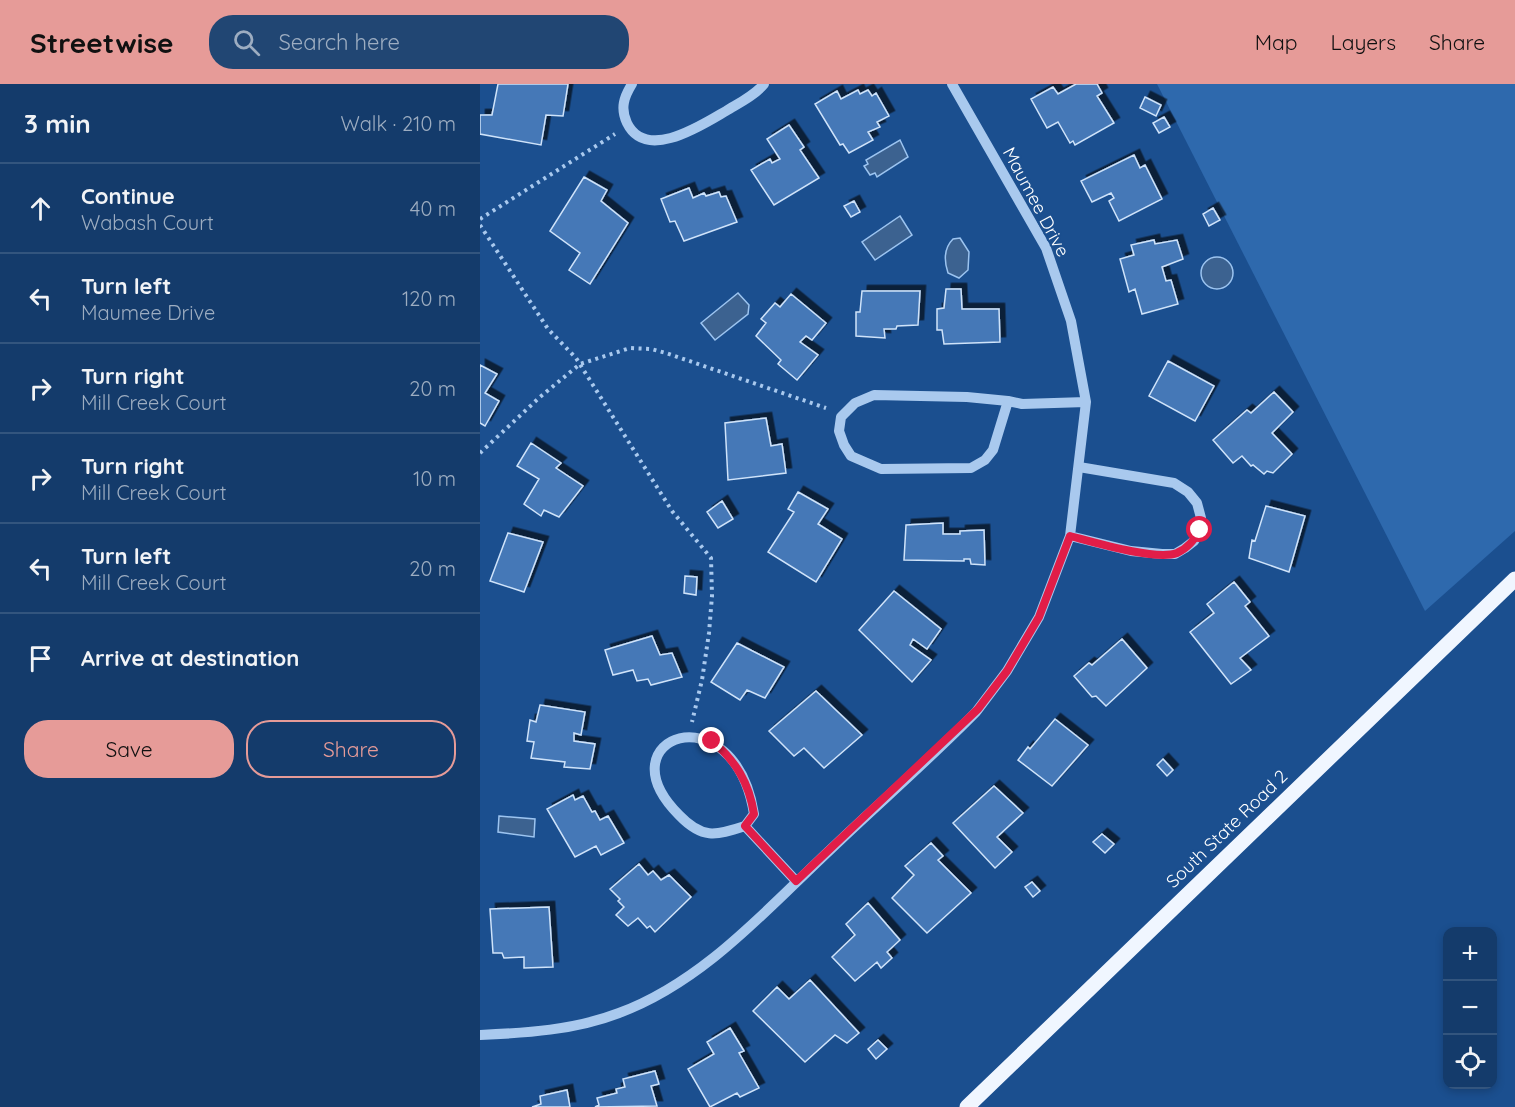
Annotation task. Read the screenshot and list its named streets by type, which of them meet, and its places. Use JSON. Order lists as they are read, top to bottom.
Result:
{
  "streets": {
    "main road": ["South State Road 2"],
    "street": ["Maumee Drive"]
  },
  "page": {
    "header": "Streetwise",
    "search": "Search here",
    "nav": ["Map", "Layers", "Share"],
    "heading": ["3 min", "Walk · 210 m"],
    "list": [
      ["Continue", "Wabash Court", "40 m"],
      ["Turn left", "Maumee Drive", "120 m"],
      ["Turn right", "Mill Creek Court", "20 m"],
      ["Turn right", "Mill Creek Court", "10 m"],
      ["Turn left", "Mill Creek Court", "20 m"],
      "Arrive at destination"
    ],
    "buttons": ["Save", "Share"],
    "map_buttons": ["+", "−"]
  }
}
